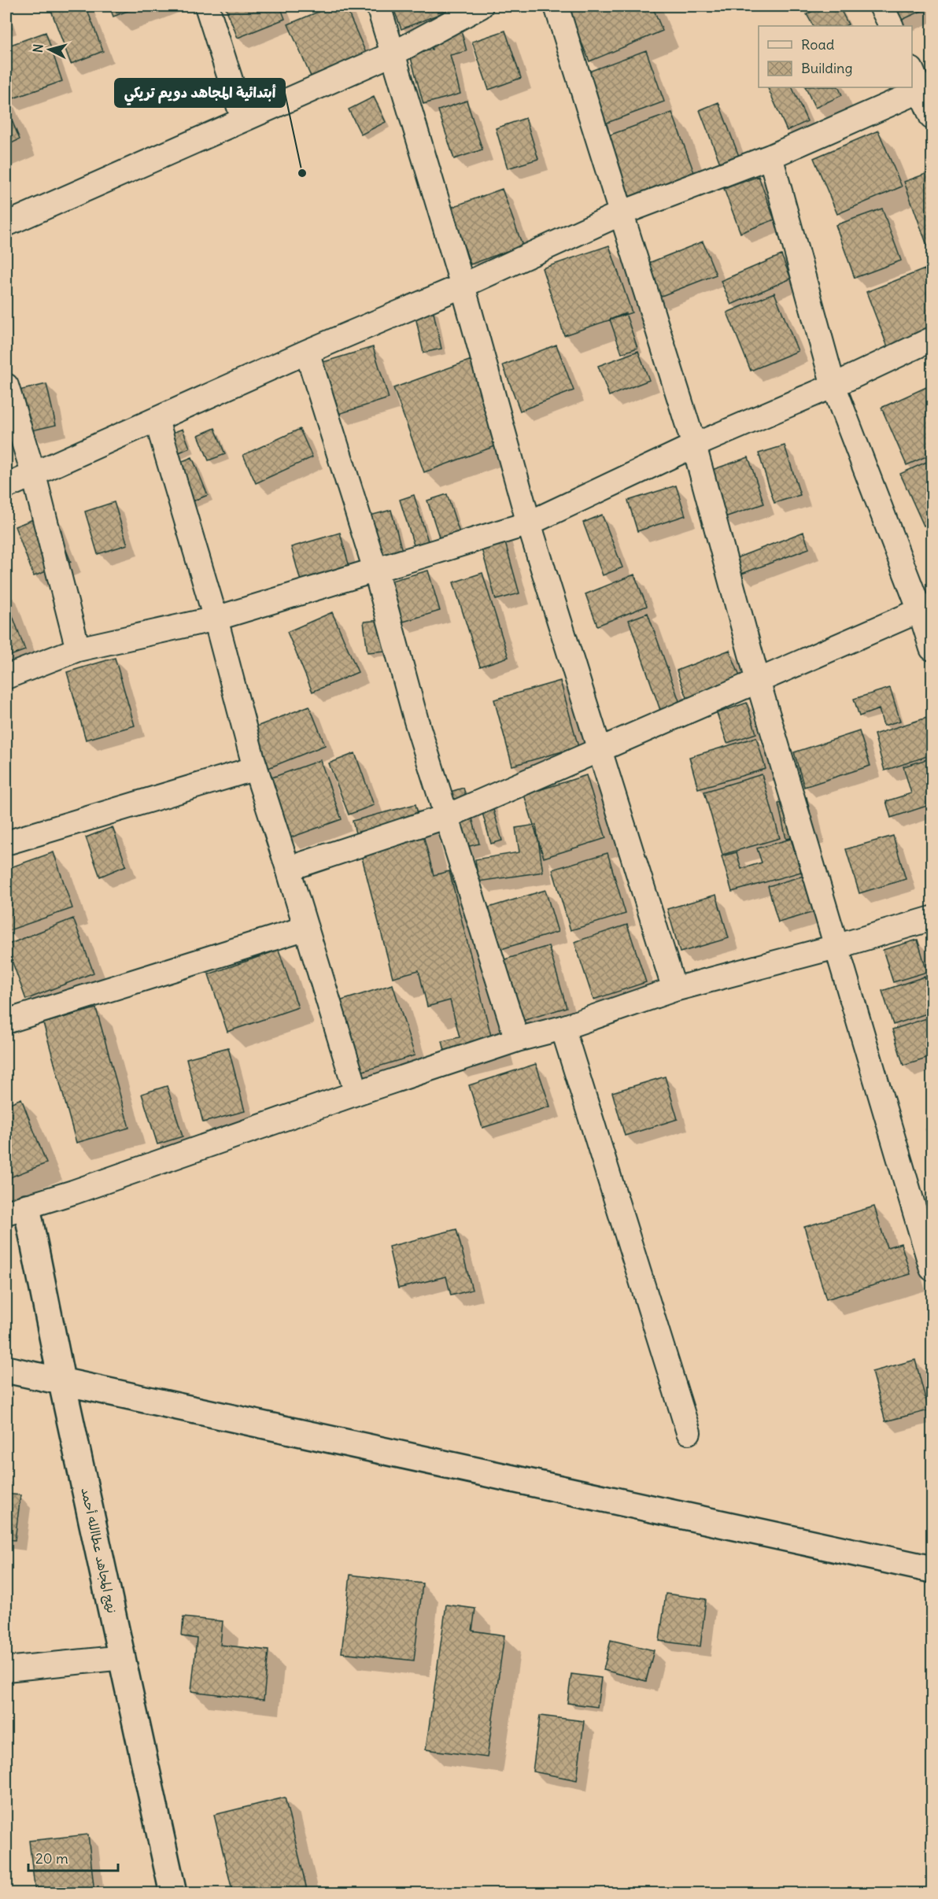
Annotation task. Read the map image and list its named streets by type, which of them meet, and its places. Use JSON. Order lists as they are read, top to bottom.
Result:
{
  "streets": {
    "street": ["نهج المجاهد عطاالله أحمد"]
  },
  "places": ["أبتدائية المجاهد دويم تريكي"],
  "legend": ["Road", "Building"],
  "scale_bar": "20 m",
  "north": "left"
}
